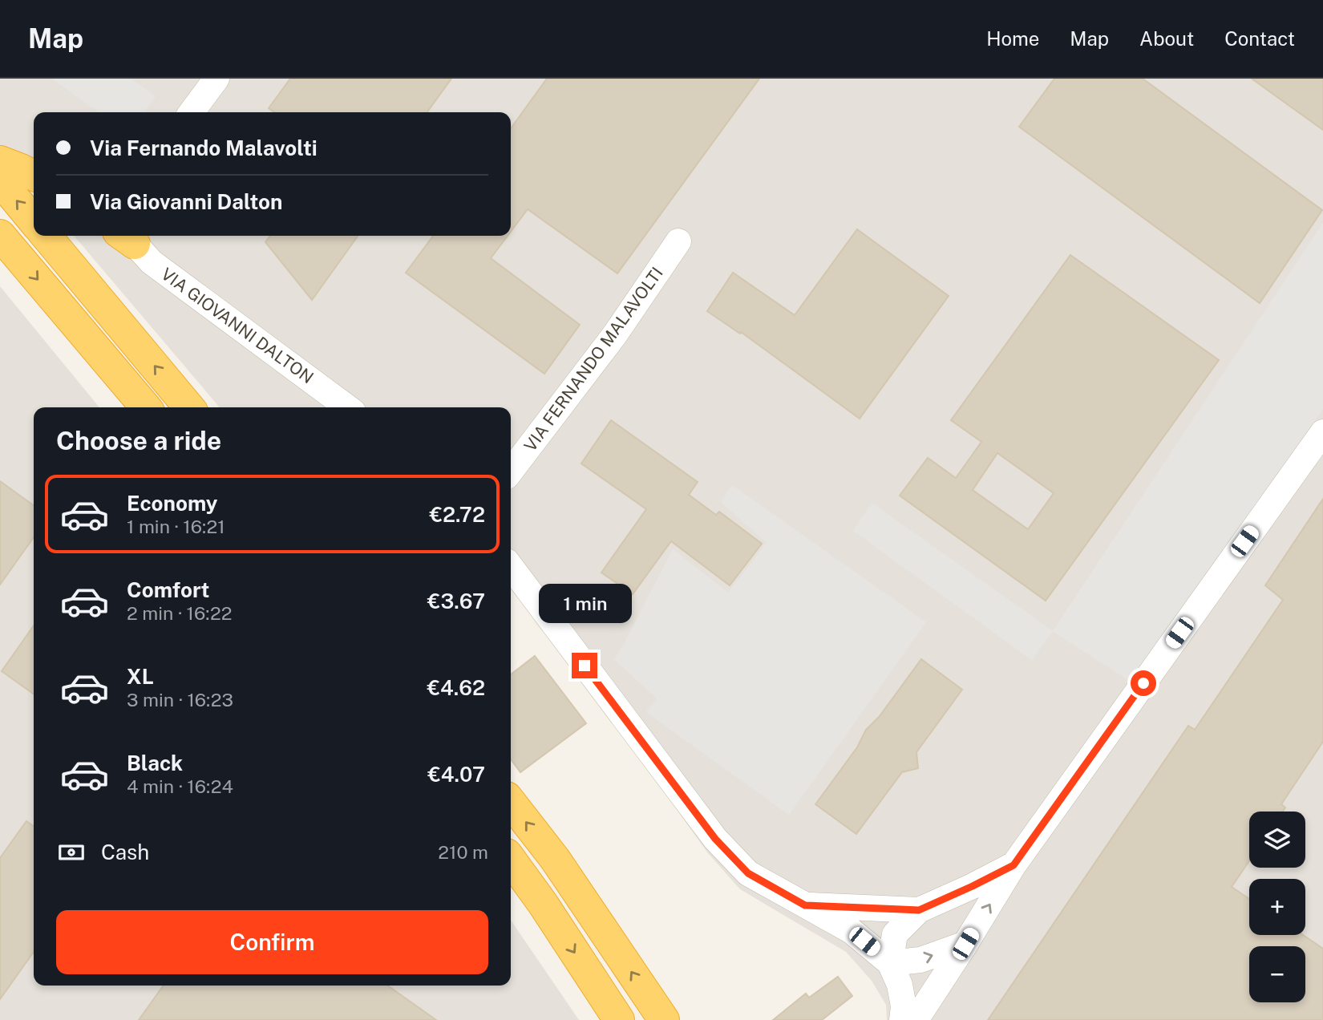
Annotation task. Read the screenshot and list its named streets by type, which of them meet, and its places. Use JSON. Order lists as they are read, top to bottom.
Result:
{
  "streets": {
    "street": ["VIA GIOVANNI DALTON", "VIA FERNANDO MALAVOLTI"]
  },
  "page": {
    "header": "Map",
    "nav": [
      "Home",
      "Map",
      "About",
      "Contact"
    ],
    "banner": ["Via Fernando Malavolti", "Via Giovanni Dalton"],
    "heading": "Choose a ride",
    "list": [
      {
        "name": "Economy",
        "note": "1 min · 16:21",
        "value": "€2.72"
      },
      {
        "name": "Comfort",
        "note": "2 min · 16:22",
        "value": "€3.67"
      },
      {
        "name": "XL",
        "note": "3 min · 16:23",
        "value": "€4.62"
      },
      {
        "name": "Black",
        "note": "4 min · 16:24",
        "value": "€4.07"
      }
    ],
    "bubble": "1 min",
    "map_buttons": ["+", "−"],
    "pay": ["Cash", "210 m"],
    "buttons": "Confirm"
  }
}
